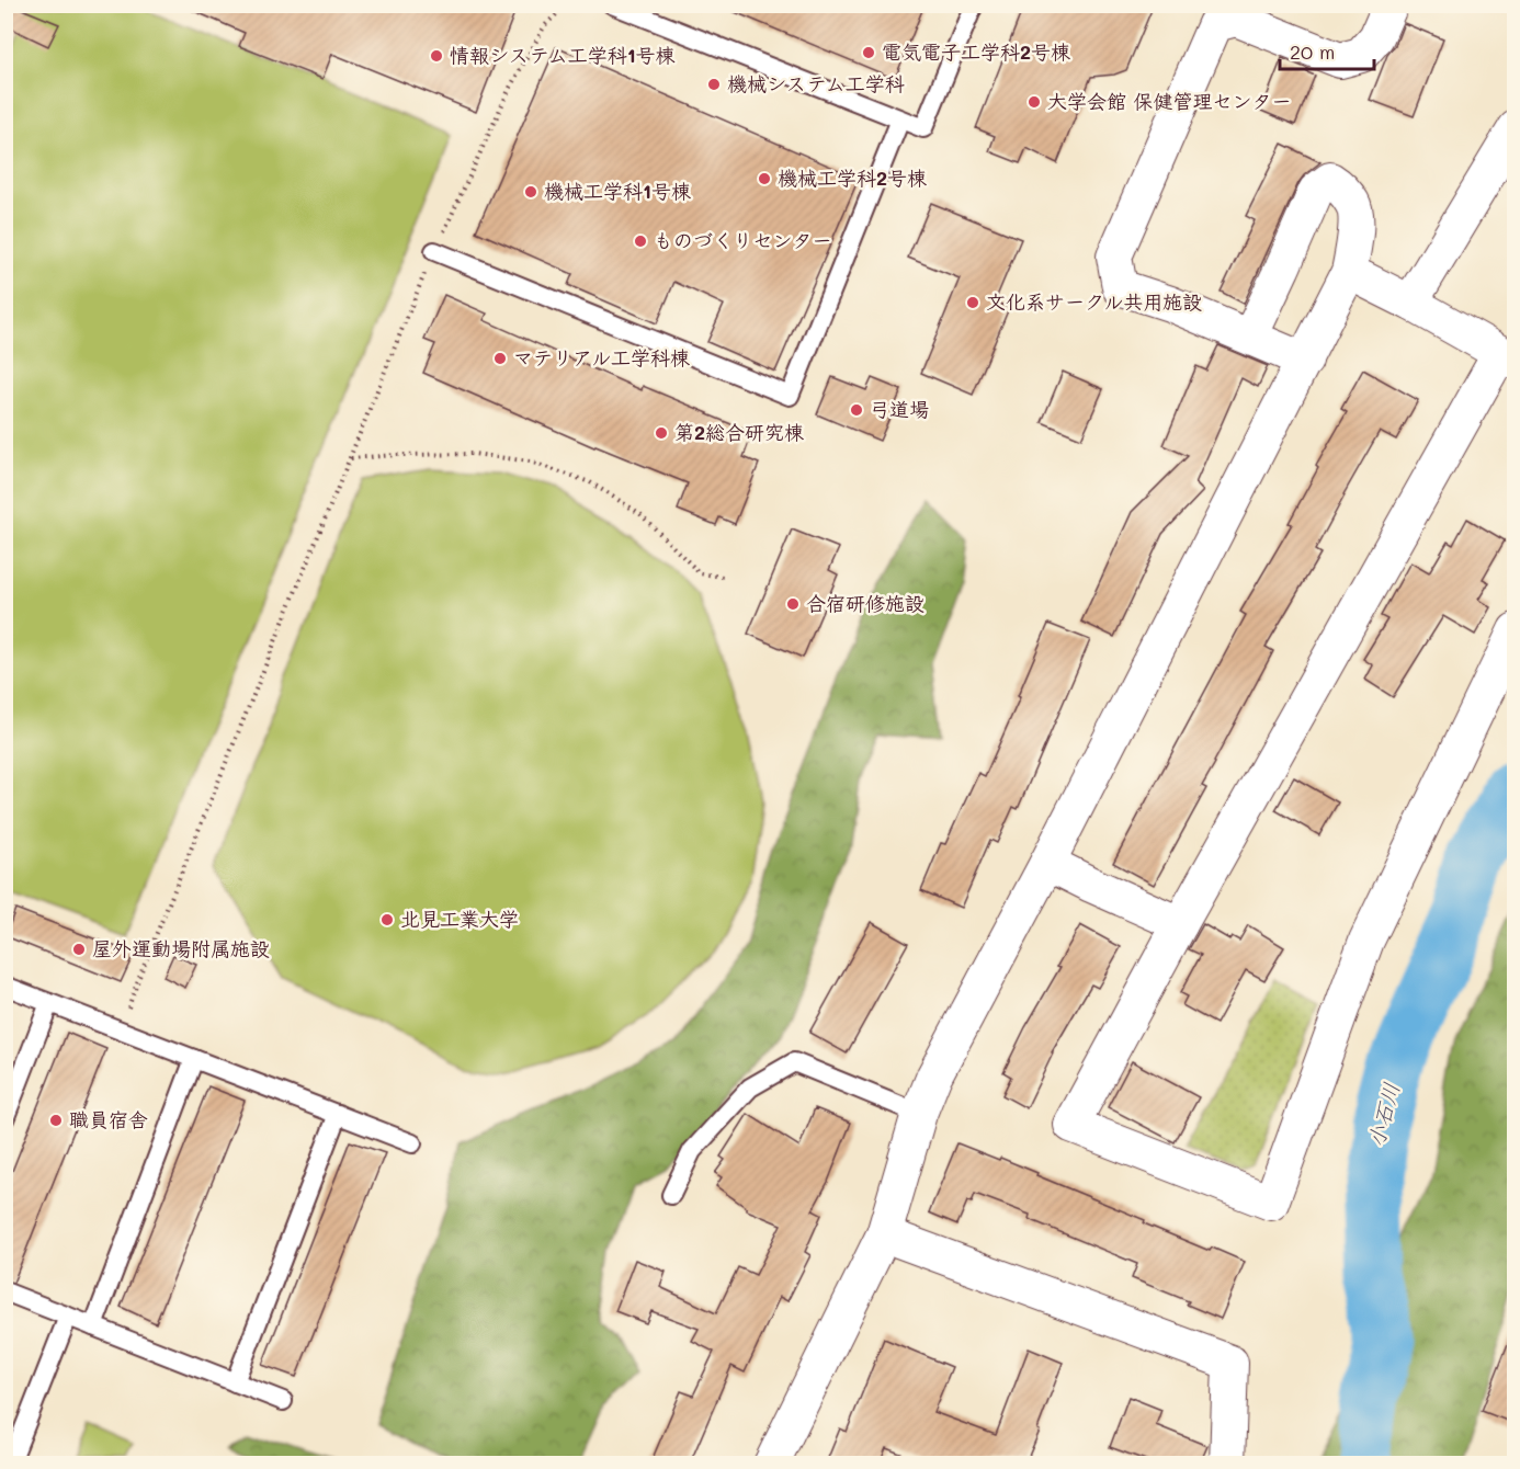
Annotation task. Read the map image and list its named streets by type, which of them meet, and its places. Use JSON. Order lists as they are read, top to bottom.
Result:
{
  "water": ["小石川"],
  "places": [
    "電気電子工学科2号棟",
    "情報システム工学科1号棟",
    "機械システム工学科",
    "大学会館 保健管理センター",
    "機械工学科2号棟",
    "機械工学科1号棟",
    "ものづくりセンター",
    "文化系サークル共用施設",
    "マテリアル工学科棟",
    "弓道場",
    "第2総合研究棟",
    "合宿研修施設",
    "北見工業大学",
    "屋外運動場附属施設",
    "職員宿舎"
  ],
  "scale_bar": "20 m"
}
